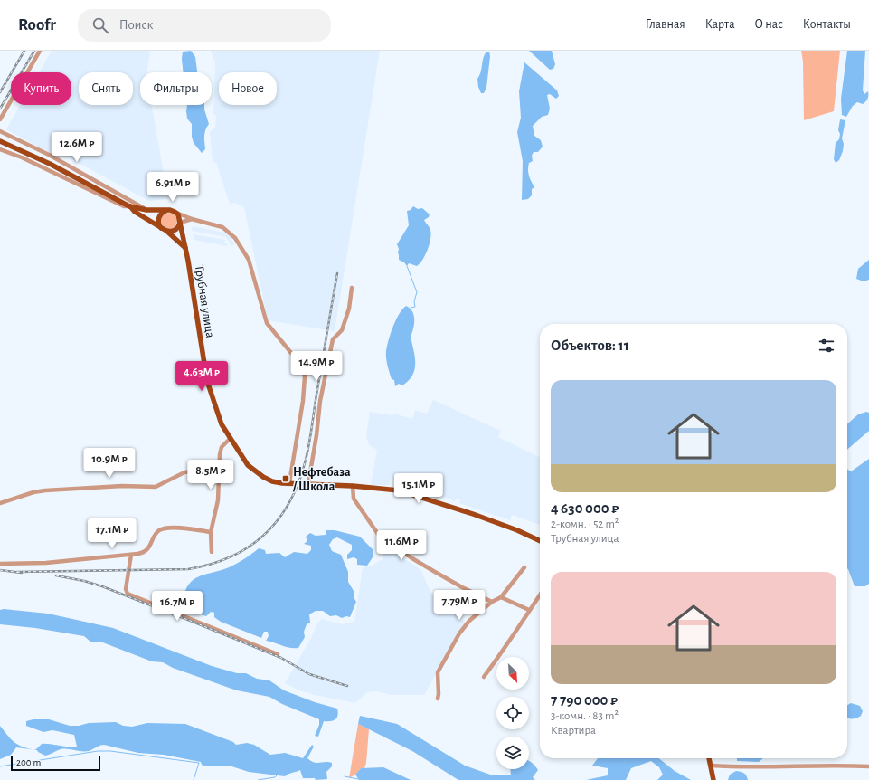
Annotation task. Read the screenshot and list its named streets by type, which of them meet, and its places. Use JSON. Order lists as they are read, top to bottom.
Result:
{
  "streets": {
    "main road": ["Трубная улица"]
  },
  "places": {
    "transit": ["Нефтебаза / Школа"]
  },
  "scale_bar": "200 m",
  "north": "bottom right",
  "page": {
    "header": "Roofr",
    "search": "Поиск",
    "nav": [
      "Главная",
      "Карта",
      "О нас",
      "Контакты"
    ],
    "chip": [
      "Купить",
      "Снять",
      "Фильтры",
      "Новое"
    ],
    "price": [
      "12.6M ₽",
      "6.91M ₽",
      "14.9M ₽",
      "4.63M ₽",
      "10.9M ₽",
      "8.5M ₽",
      "15.1M ₽",
      "17.1M ₽",
      "11.6M ₽",
      "7.79M ₽",
      "16.7M ₽"
    ],
    "heading": "Объектов: 11",
    "list": [
      {
        "name": "4 630 000 ₽",
        "note": "2-комн. · 52 m² · Трубная улица"
      },
      {
        "name": "7 790 000 ₽",
        "note": "3-комн. · 83 m² · Квартира"
      }
    ],
    "scale": "200 m"
  }
}
